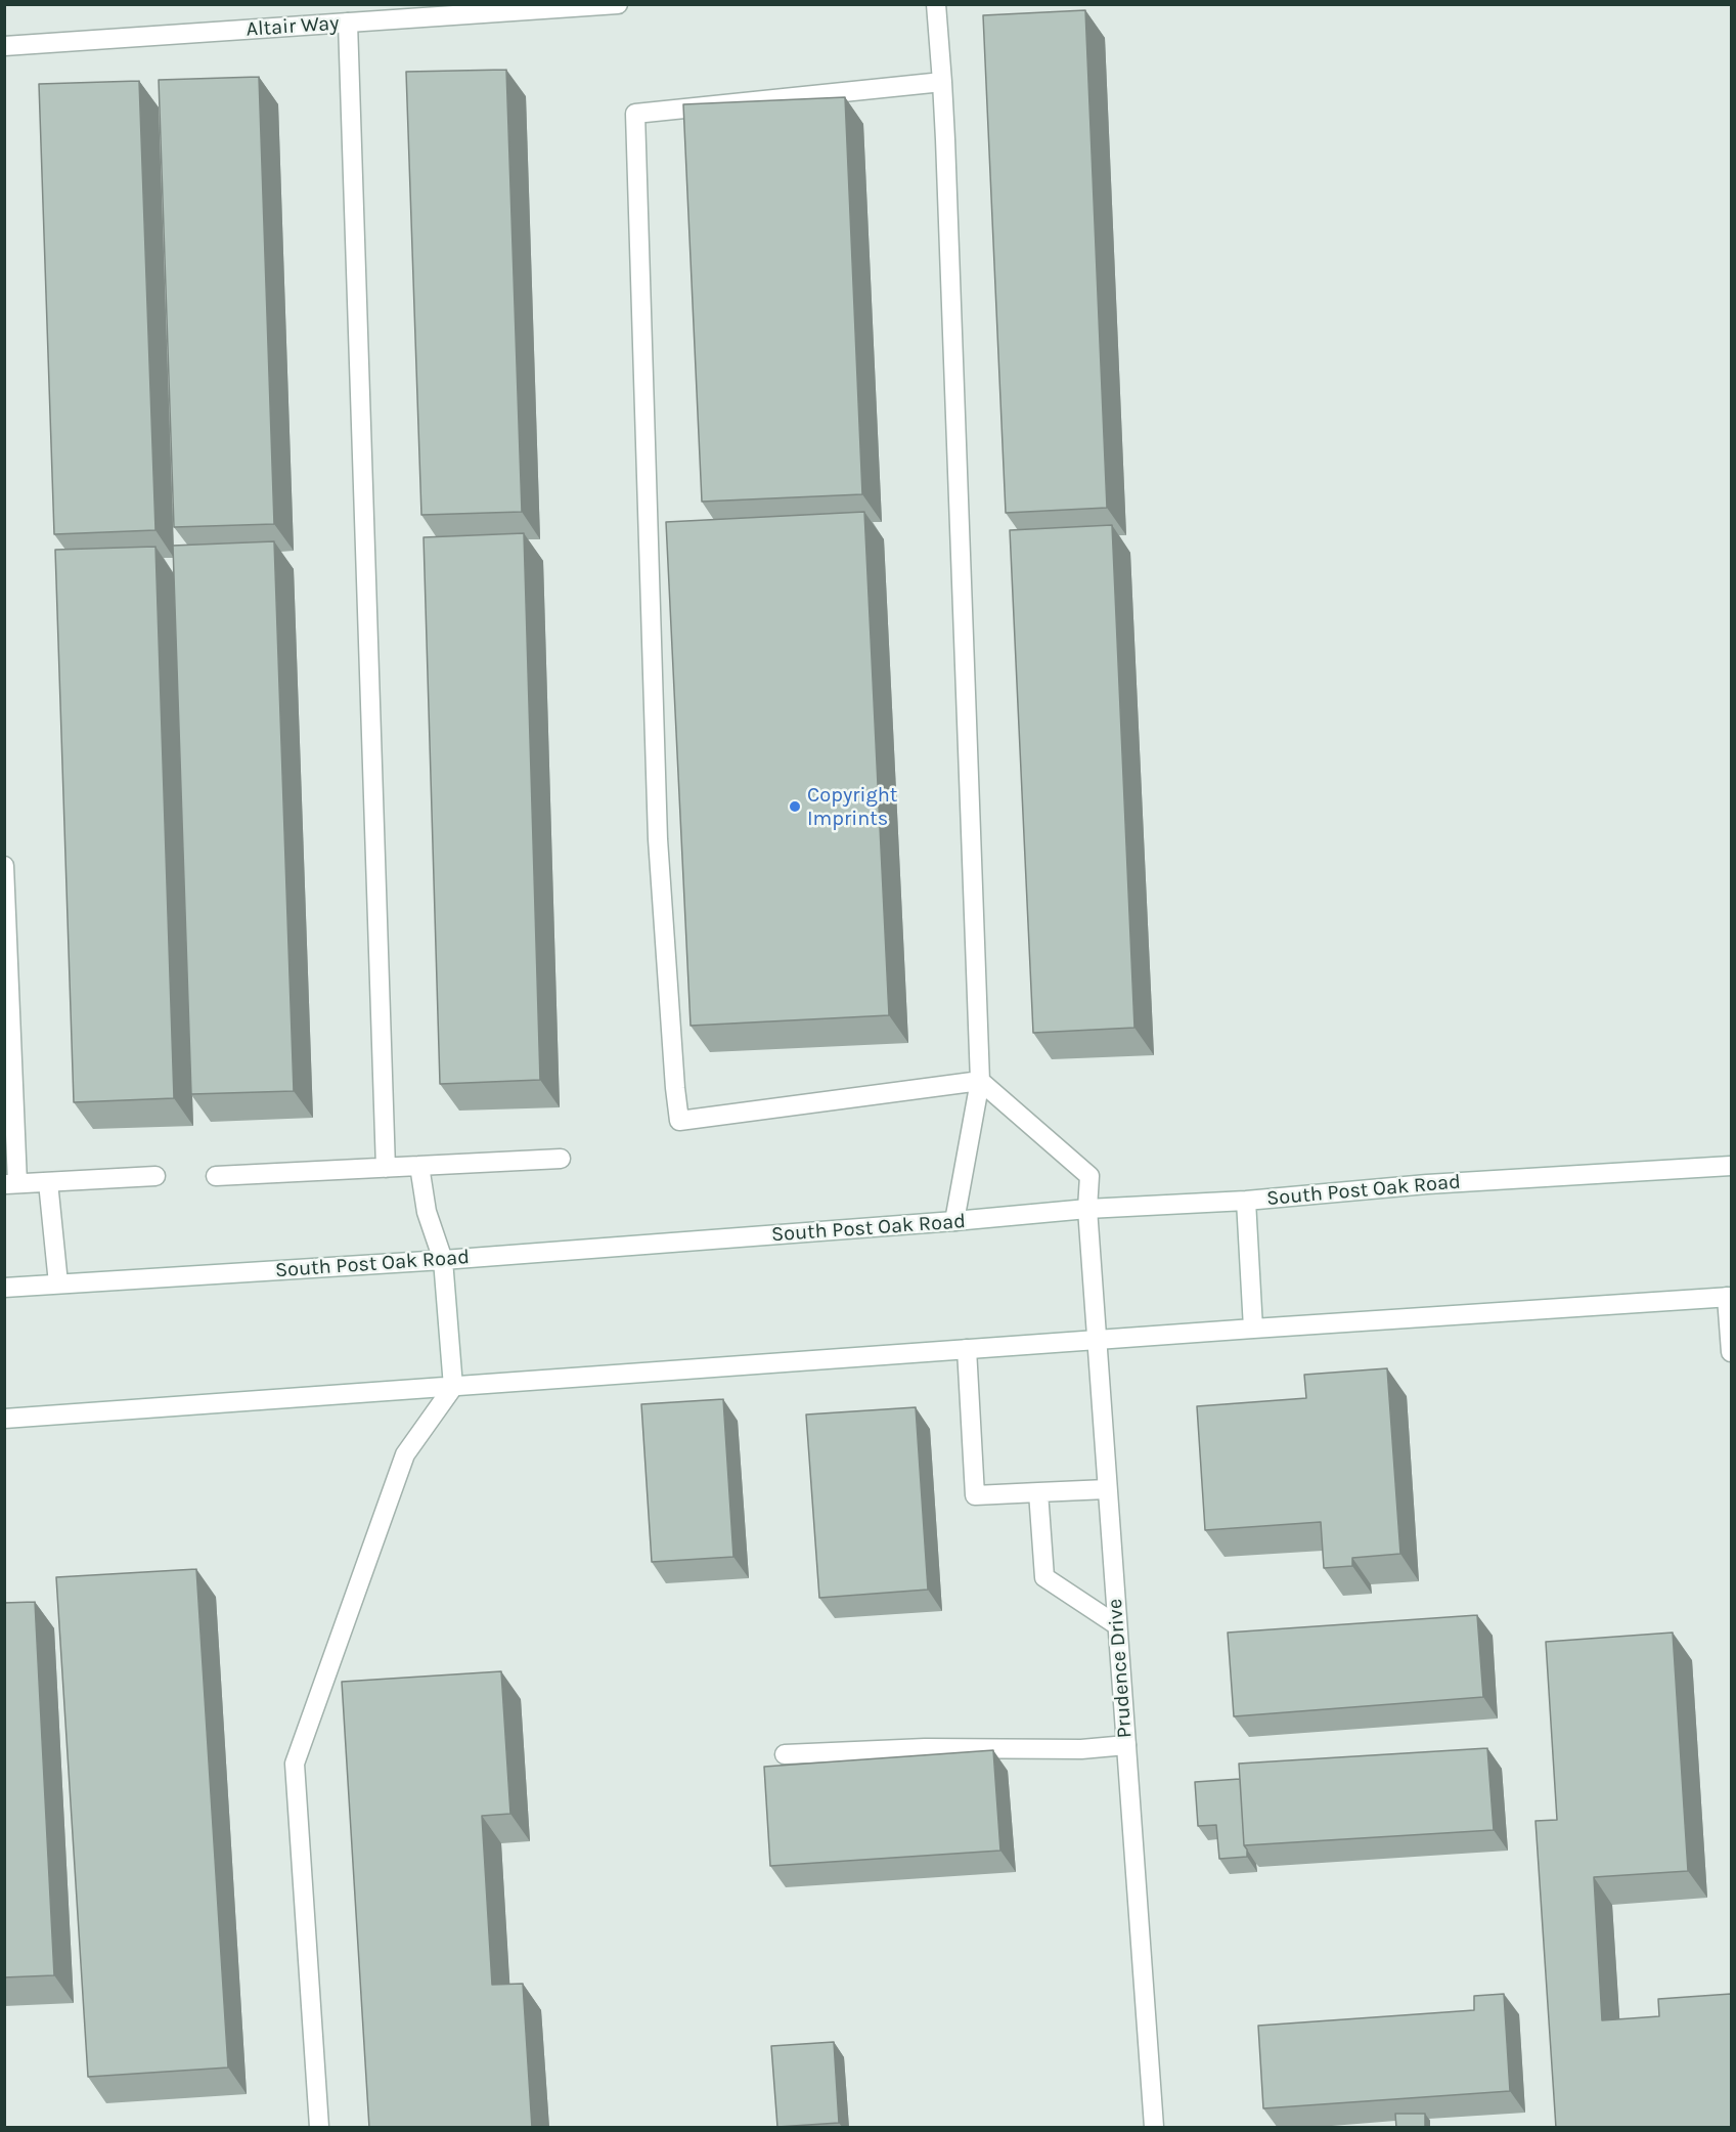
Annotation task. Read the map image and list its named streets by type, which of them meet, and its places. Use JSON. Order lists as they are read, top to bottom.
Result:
{
  "streets": {
    "main road": ["Altair Way", "South Post Oak Road", "Prudence Drive"]
  },
  "crossings": [
    ["South Post Oak Road", "Prudence Drive"]
  ],
  "places": ["Copyright Imprints"]
}
